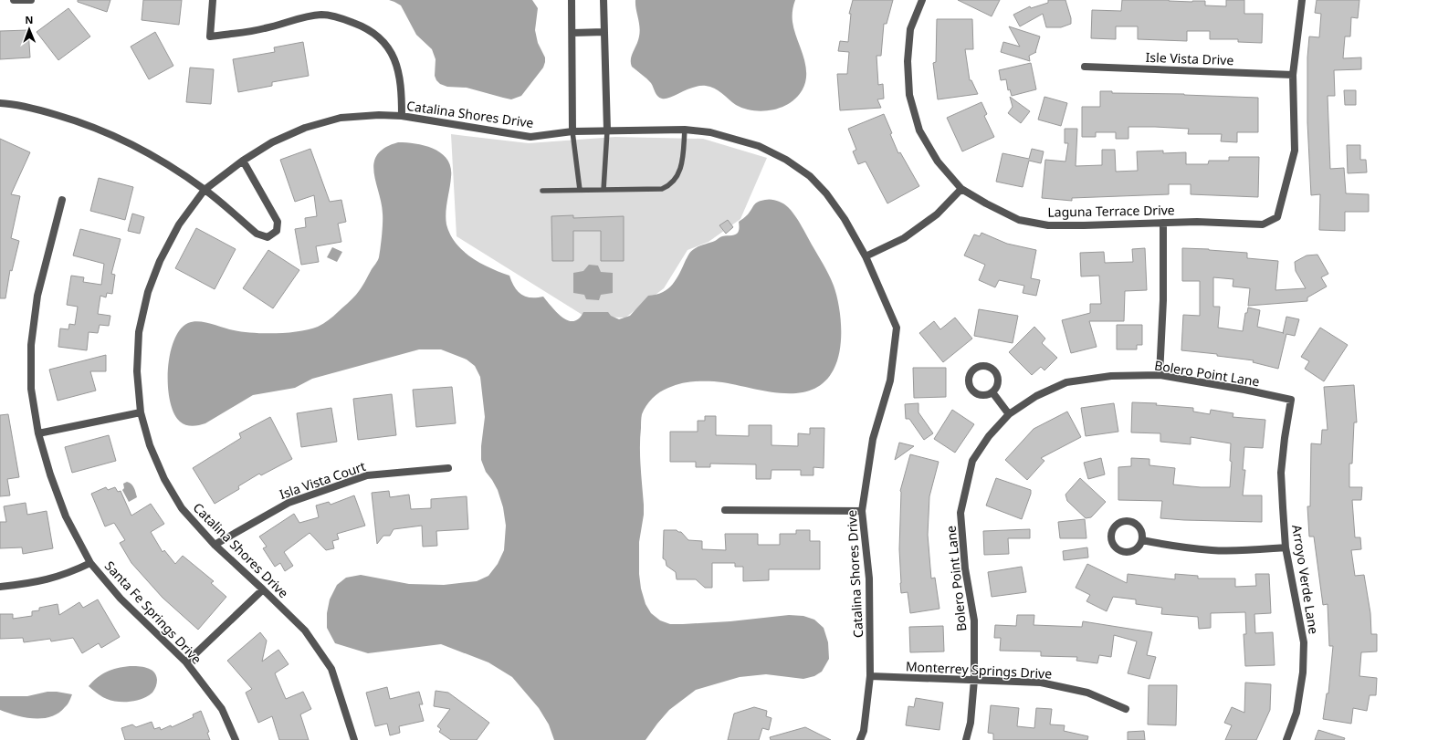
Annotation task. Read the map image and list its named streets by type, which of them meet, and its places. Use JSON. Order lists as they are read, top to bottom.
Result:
{
  "streets": {
    "street": [
      "Isle Vista Drive",
      "Catalina Shores Drive",
      "Laguna Terrace Drive",
      "Bolero Point Lane",
      "Isla Vista Court",
      "Arroyo Verde Lane",
      "Santa Fe Springs Drive",
      "Monterrey Springs Drive"
    ]
  },
  "crossings": [
    ["Isle Vista Drive", "Laguna Terrace Drive"],
    ["Catalina Shores Drive", "Isla Vista Court"],
    ["Catalina Shores Drive", "Monterrey Springs Drive"],
    ["Bolero Point Lane", "Arroyo Verde Lane"],
    ["Bolero Point Lane", "Monterrey Springs Drive"]
  ],
  "north": "top"
}
